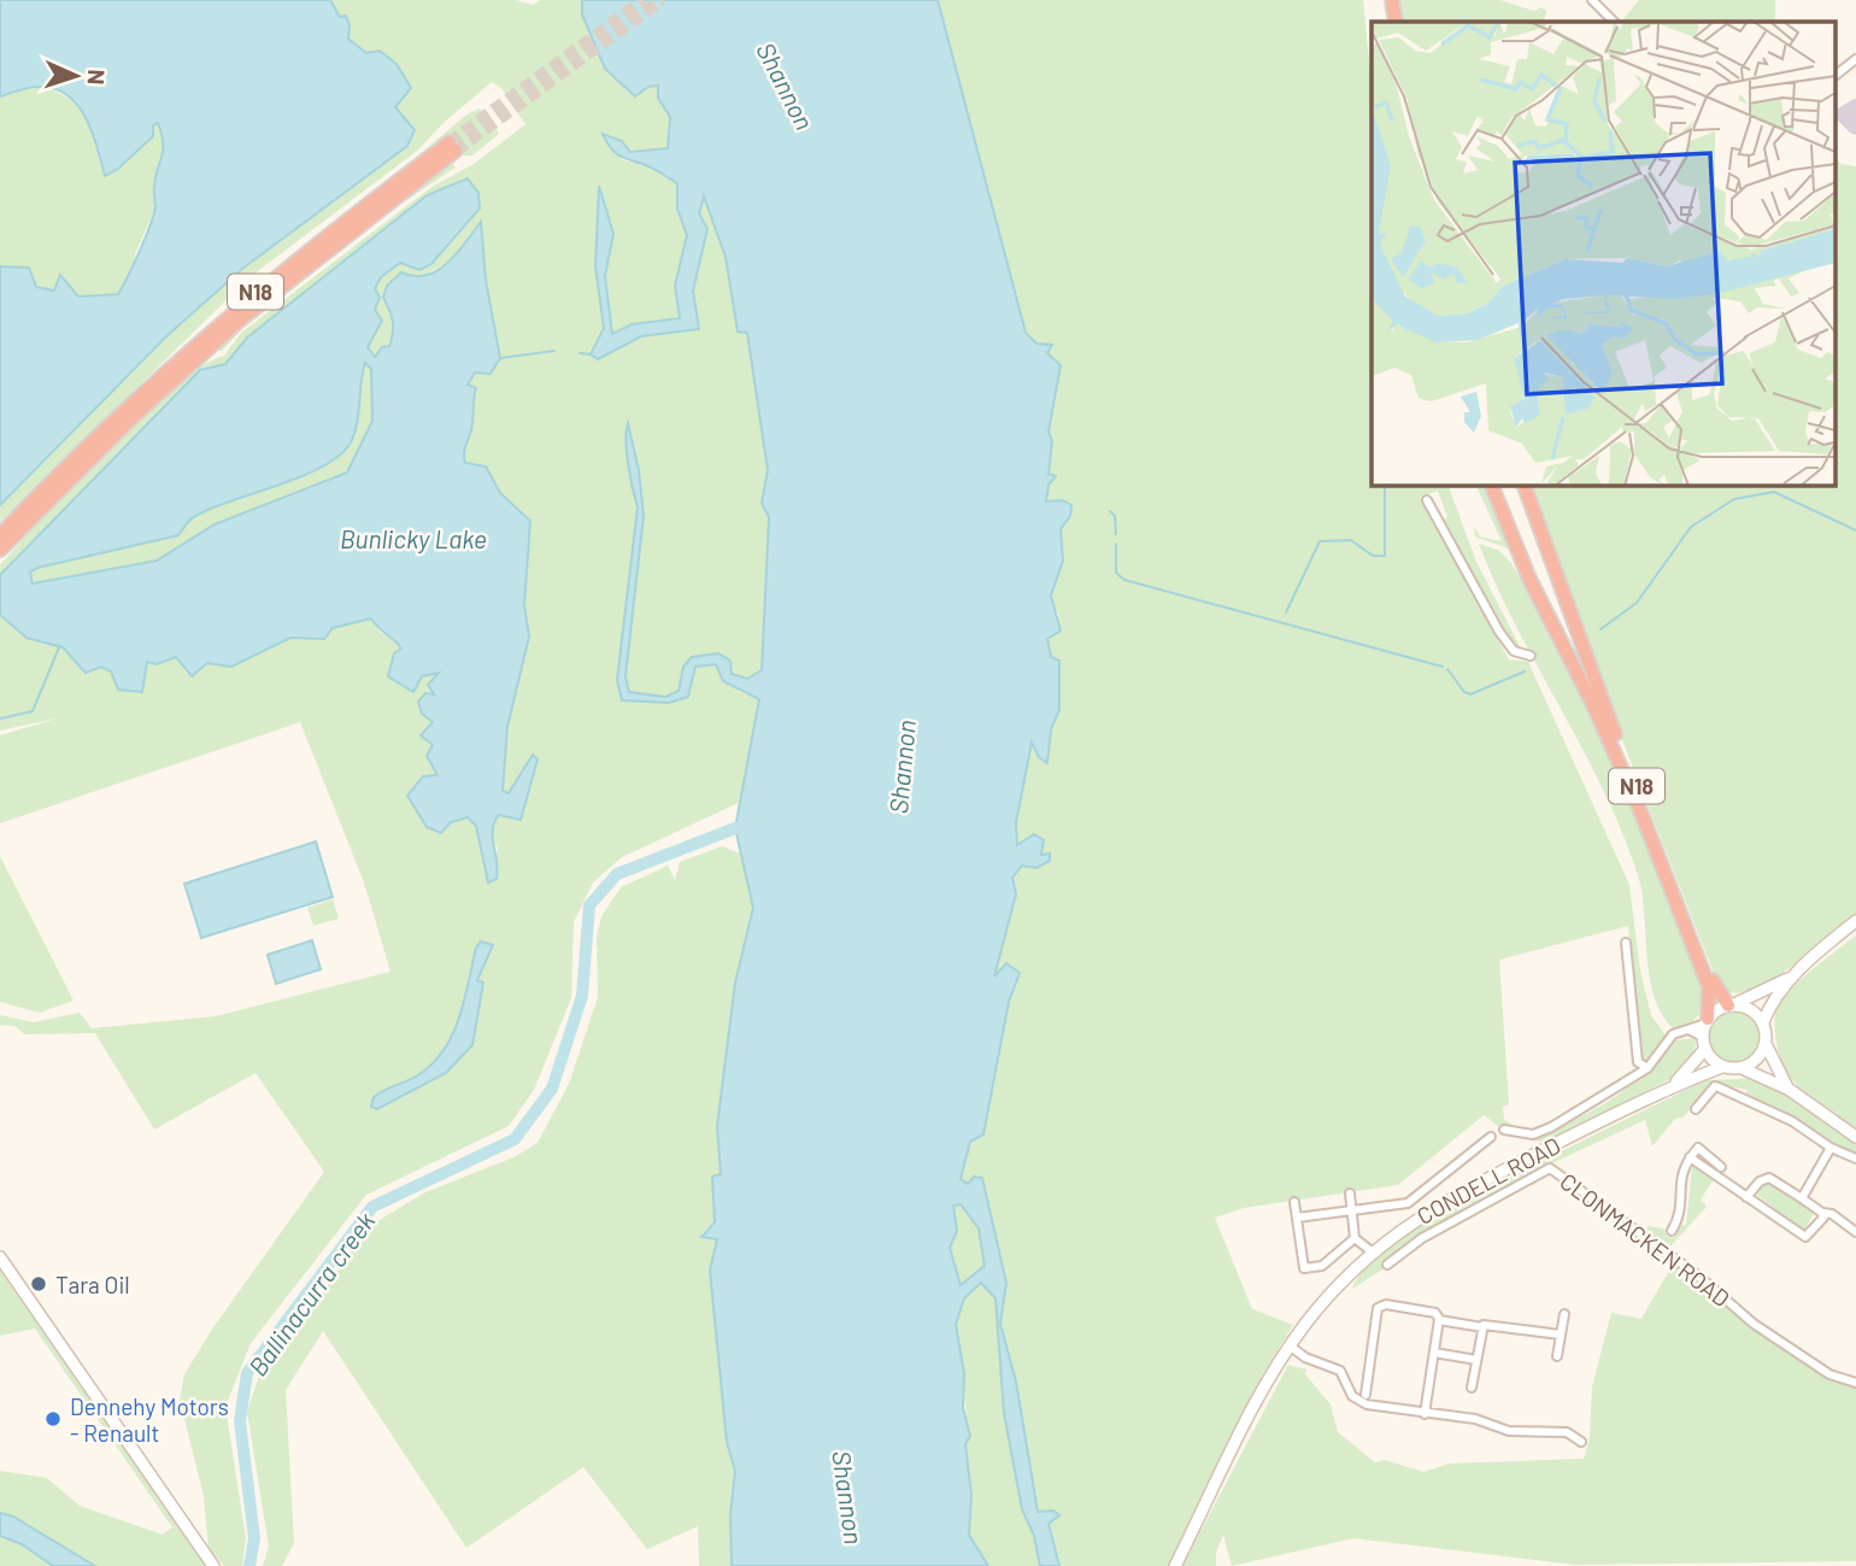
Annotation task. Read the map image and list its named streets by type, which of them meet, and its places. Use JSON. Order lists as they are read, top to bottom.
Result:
{
  "streets": {
    "highway": ["N18"],
    "main road": ["CONDELL ROAD"],
    "street": ["CLONMACKEN ROAD"]
  },
  "water": ["Shannon", "Bunlicky Lake", "Ballinacurra creek"],
  "places": ["Tara Oil", "Dennehy Motors - Renault"],
  "north": "right"
}
